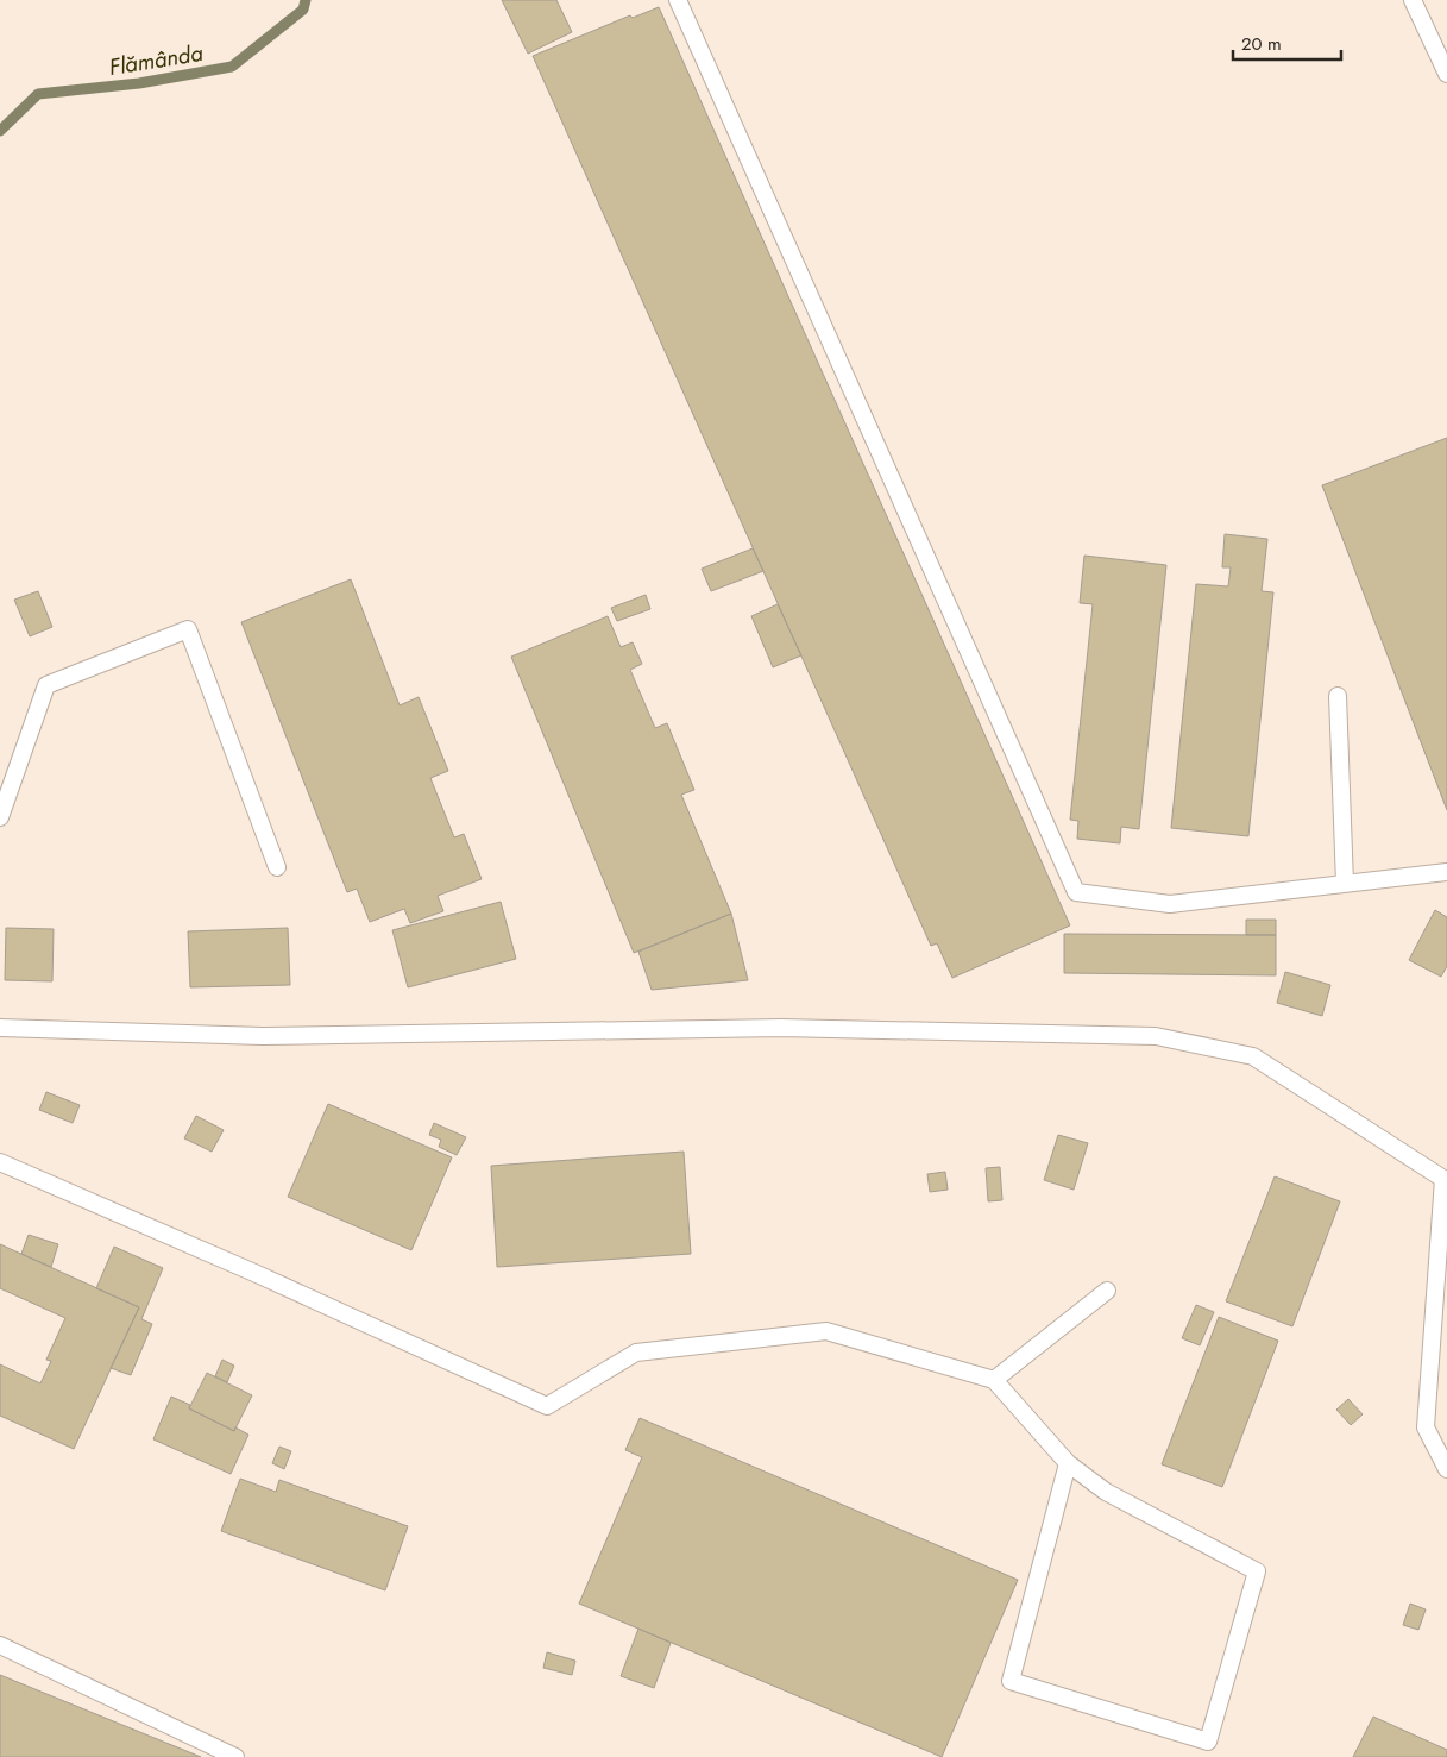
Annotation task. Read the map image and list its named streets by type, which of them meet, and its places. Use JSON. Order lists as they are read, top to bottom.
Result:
{
  "water": ["Flămânda"],
  "scale_bar": "20 m"
}
